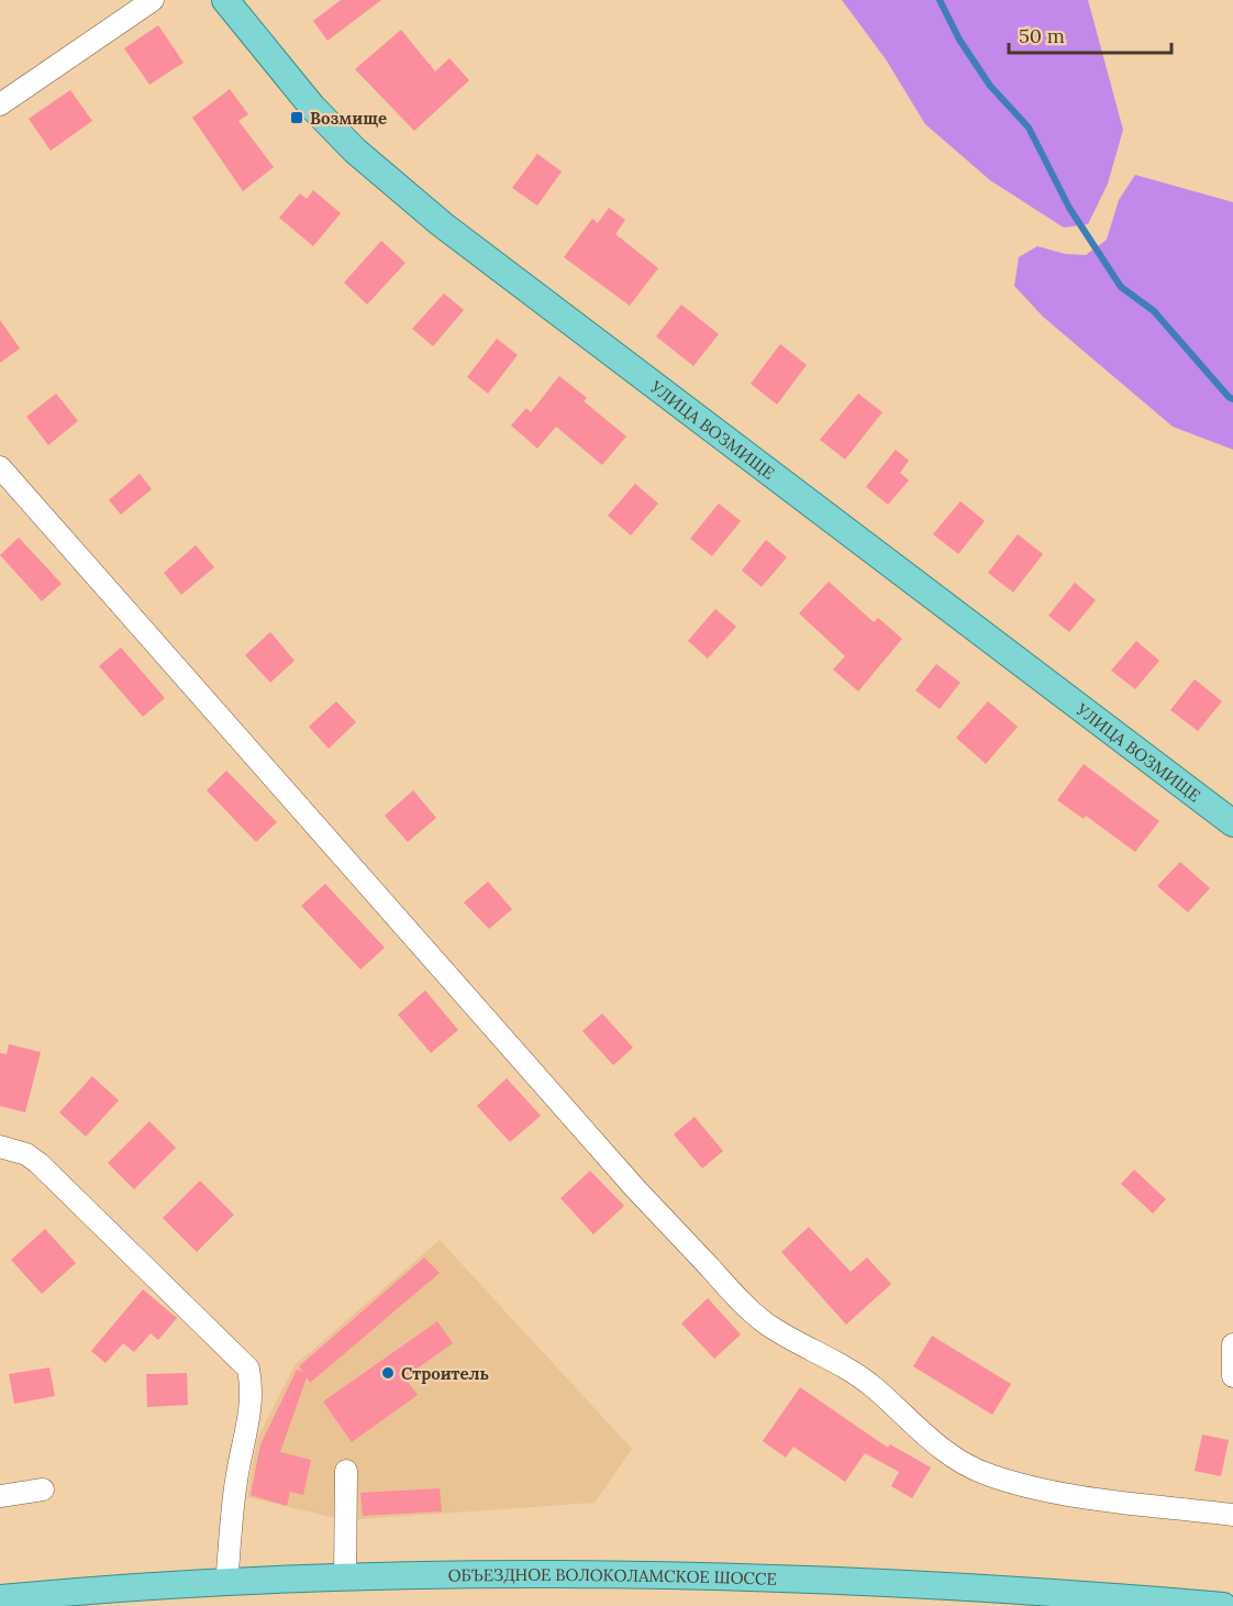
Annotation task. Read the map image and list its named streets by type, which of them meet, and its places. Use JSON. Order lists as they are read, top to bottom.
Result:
{
  "streets": {
    "main road": ["УЛИЦА ВОЗМИЩЕ", "ОБЪЕЗДНОЕ ВОЛОКОЛАМСКОЕ ШОССЕ"]
  },
  "places": {
    "transit": ["Возмище"],
    "other": ["Строитель"]
  },
  "scale_bar": "50 m"
}
